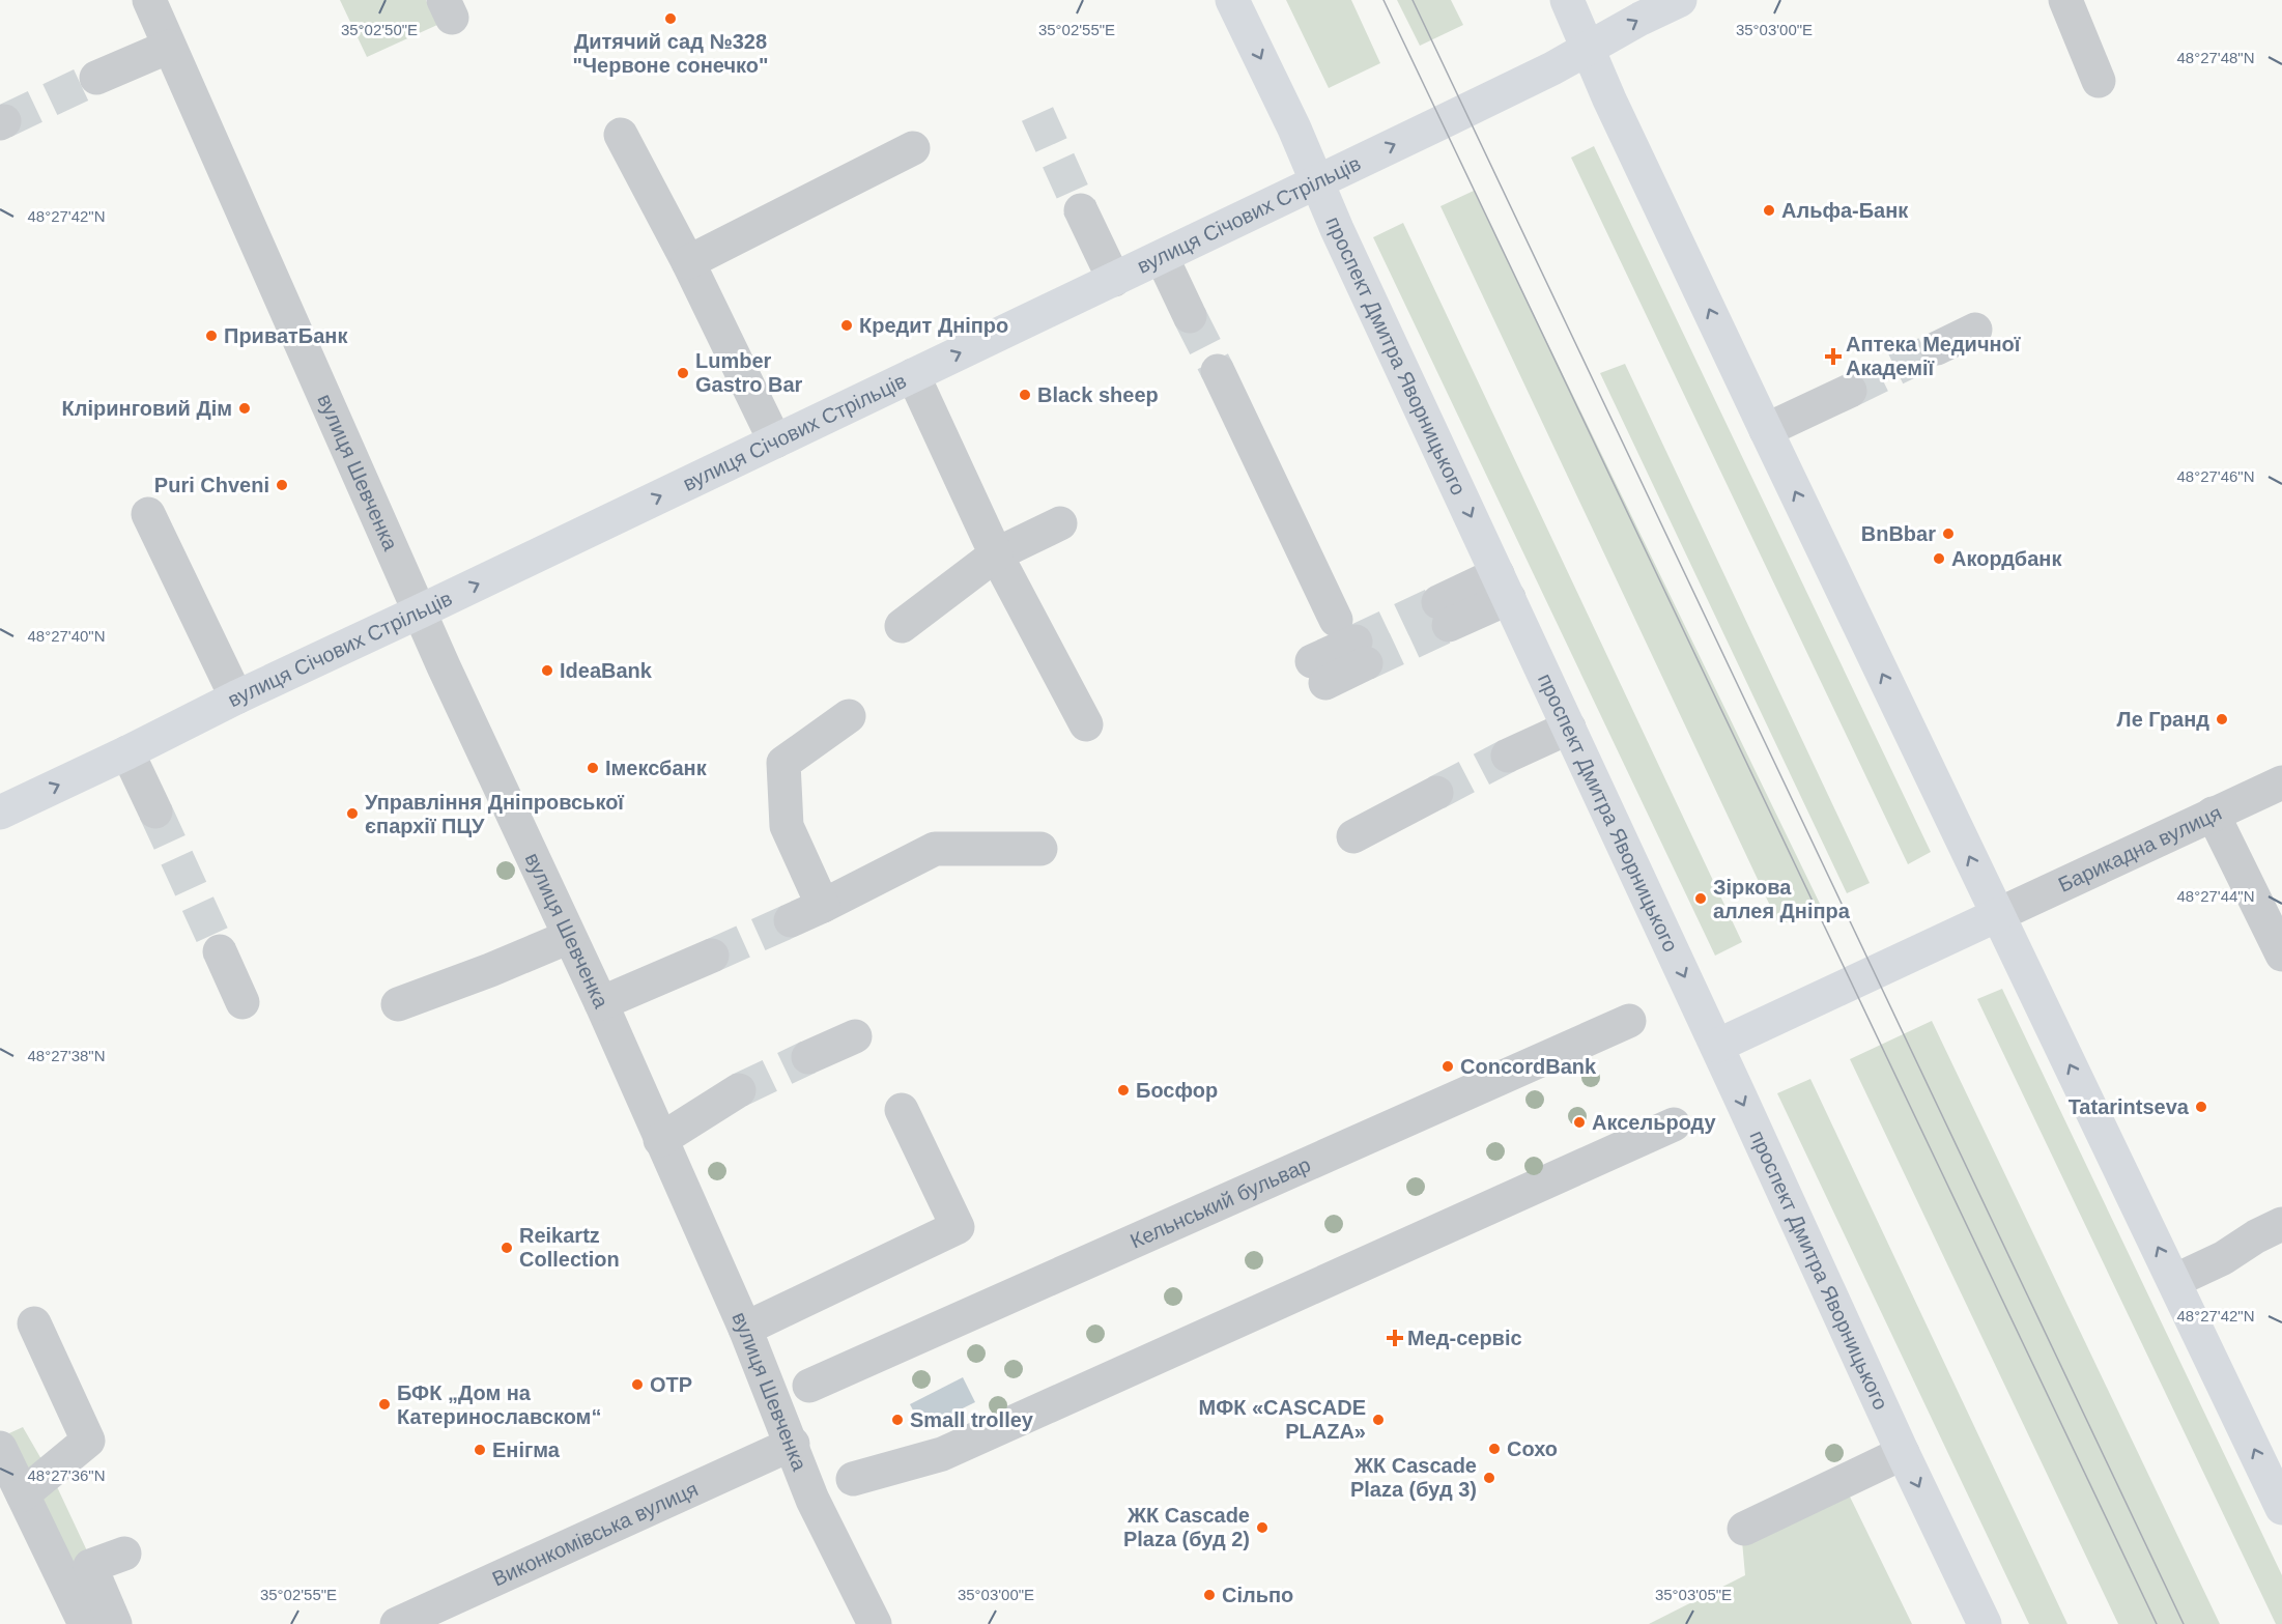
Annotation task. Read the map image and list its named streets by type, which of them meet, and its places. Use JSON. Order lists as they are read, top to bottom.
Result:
{
  "streets": {
    "main road": ["вулиця Січових Стрільців", "проспект Дмитра Яворницького"],
    "street": [
      "вулиця Шевченка",
      "Барикадна вулиця",
      "Кельнський бульвар",
      "Виконкомівська вулиця"
    ]
  },
  "crossings": [
    ["вулиця Січових Стрільців", "проспект Дмитра Яворницького"],
    ["вулиця Січових Стрільців", "вулиця Шевченка"],
    ["вулиця Шевченка", "Виконкомівська вулиця"]
  ],
  "one_way": ["вулиця Січових Стрільців"],
  "places": {
    "other": [
      "Дитячий сад №328 \"Червоне сонечко\"",
      "Альфа-Банк",
      "Кредит Дніпро",
      "ПриватБанк",
      "Lumber Gastro Bar",
      "Black sheep",
      "Кліринговий Дім",
      "Puri Chveni",
      "BnBbar",
      "Акордбанк",
      "IdeaBank",
      "Ле Гранд",
      "Імексбанк",
      "Управління Дніпровської єпархії ПЦУ",
      "Зіркова аллея Дніпра",
      "ConcordBank",
      "Босфор",
      "Tatarintseva",
      "Аксельроду",
      "Reikartz Collection",
      "OTP",
      "БФК „Дом на Катеринославском“",
      "Small trolley",
      "МФК «CASCADE PLAZA»",
      "Сохо",
      "Енігма",
      "ЖК Cascade Plaza (буд 3)",
      "ЖК Cascade Plaza (буд 2)",
      "Сільпо"
    ],
    "health": ["Аптека Медичної Академії", "Мед-сервіс"]
  },
  "coordinates": [
    "35°02'55\"E",
    "35°03'00\"E",
    "35°02'50\"E",
    "48°27'48\"N",
    "48°27'42\"N",
    "48°27'46\"N",
    "48°27'40\"N",
    "48°27'44\"N",
    "48°27'38\"N",
    "48°27'36\"N",
    "35°03'05\"E"
  ]
}
